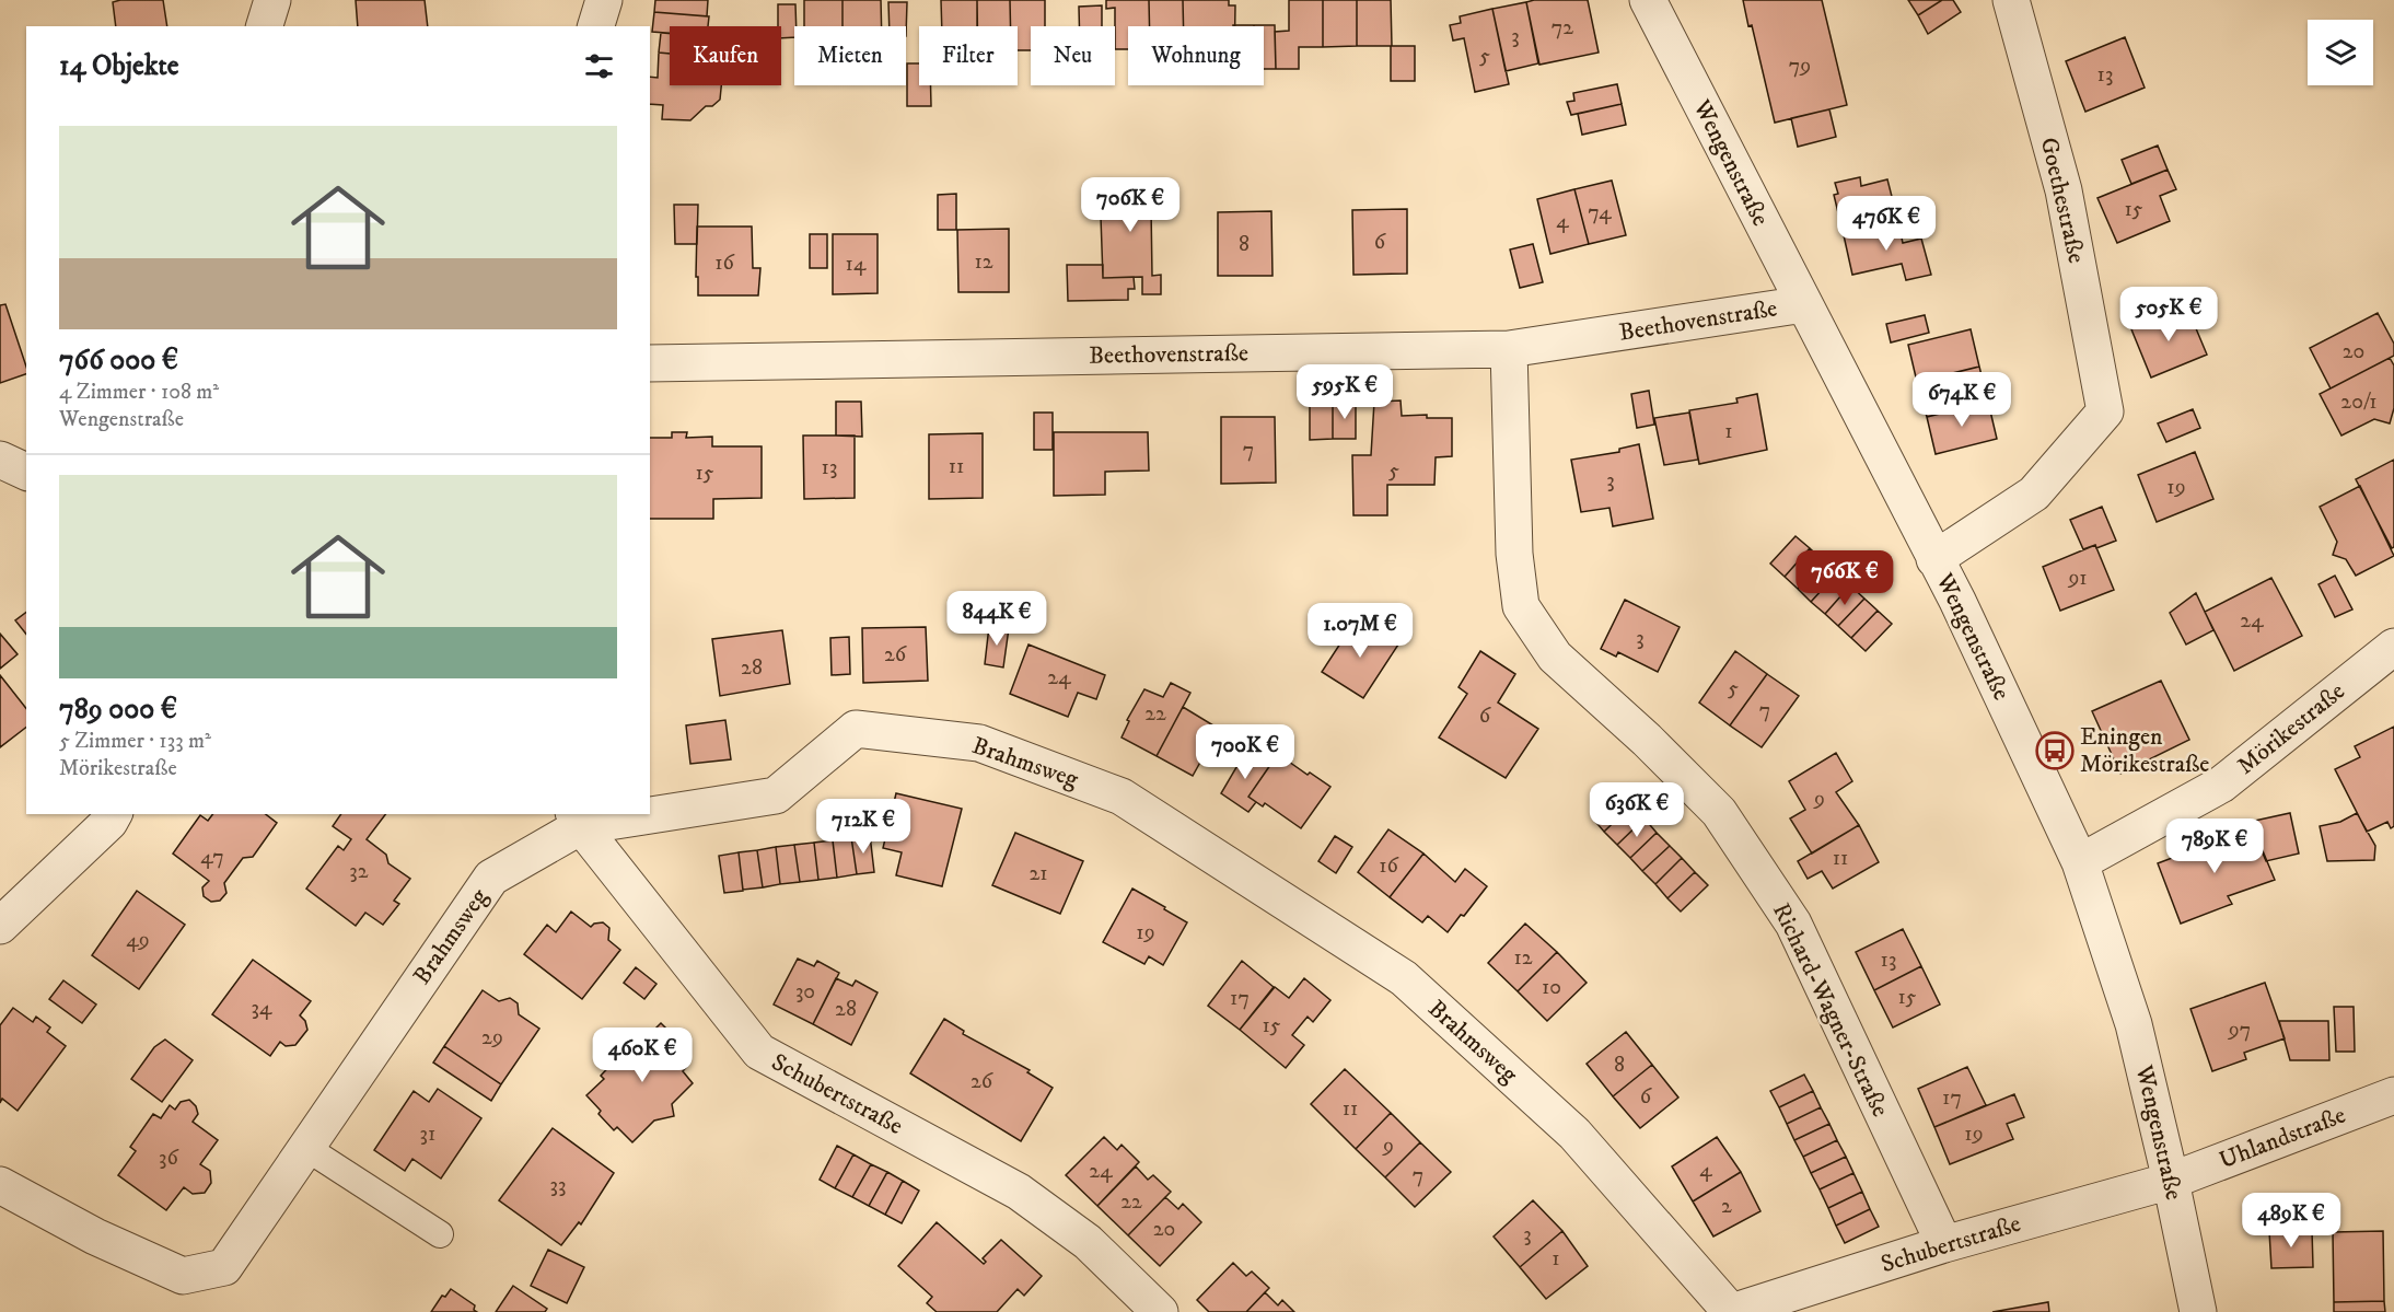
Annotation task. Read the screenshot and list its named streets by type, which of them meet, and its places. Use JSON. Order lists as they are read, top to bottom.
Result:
{
  "streets": {
    "street": [
      "Wengenstraße",
      "Goethestraße",
      "Beethovenstraße",
      "Mörikestraße",
      "Brahmsweg",
      "Richard-Wagner-Straße",
      "Schubertstraße",
      "Uhlandstraße"
    ]
  },
  "crossings": [
    ["Wengenstraße", "Goethestraße"],
    ["Wengenstraße", "Beethovenstraße"],
    ["Wengenstraße", "Mörikestraße"],
    ["Wengenstraße", "Schubertstraße"],
    ["Wengenstraße", "Uhlandstraße"],
    ["Beethovenstraße", "Richard-Wagner-Straße"],
    ["Brahmsweg", "Schubertstraße"],
    ["Richard-Wagner-Straße", "Schubertstraße"],
    ["Schubertstraße", "Uhlandstraße"]
  ],
  "places": {
    "bus stop": ["Eningen Mörikestraße"]
  },
  "house_numbers": [
    "72",
    "3",
    "5",
    "79",
    "13",
    "15",
    "74",
    "4",
    "6",
    "8",
    "12",
    "16",
    "14",
    "20",
    "20/1",
    "1",
    "7",
    "11",
    "13",
    "5",
    "15",
    "3",
    "19",
    "91",
    "24",
    "3",
    "26",
    "28",
    "24",
    "5",
    "7",
    "22",
    "6",
    "9",
    "47",
    "11",
    "16",
    "32",
    "21",
    "19",
    "49",
    "12",
    "13",
    "10",
    "30",
    "15",
    "17",
    "34",
    "28",
    "15",
    "97",
    "29",
    "8",
    "26",
    "6",
    "17",
    "11",
    "31",
    "19",
    "9",
    "36",
    "4",
    "24",
    "7",
    "33",
    "22",
    "2",
    "20",
    "3",
    "1"
  ],
  "page": {
    "chip": [
      "Kaufen",
      "Mieten",
      "Filter",
      "Neu",
      "Wohnung"
    ],
    "heading": "14 Objekte",
    "list": [
      {
        "name": "766 000 €",
        "note": "4 Zimmer · 108 m² · Wengenstraße"
      },
      {
        "name": "789 000 €",
        "note": "5 Zimmer · 133 m² · Mörikestraße"
      }
    ],
    "price": [
      "706K €",
      "476K €",
      "505K €",
      "595K €",
      "674K €",
      "766K €",
      "844K €",
      "1.07M €",
      "700K €",
      "636K €",
      "712K €",
      "789K €",
      "460K €",
      "489K €"
    ]
  }
}
